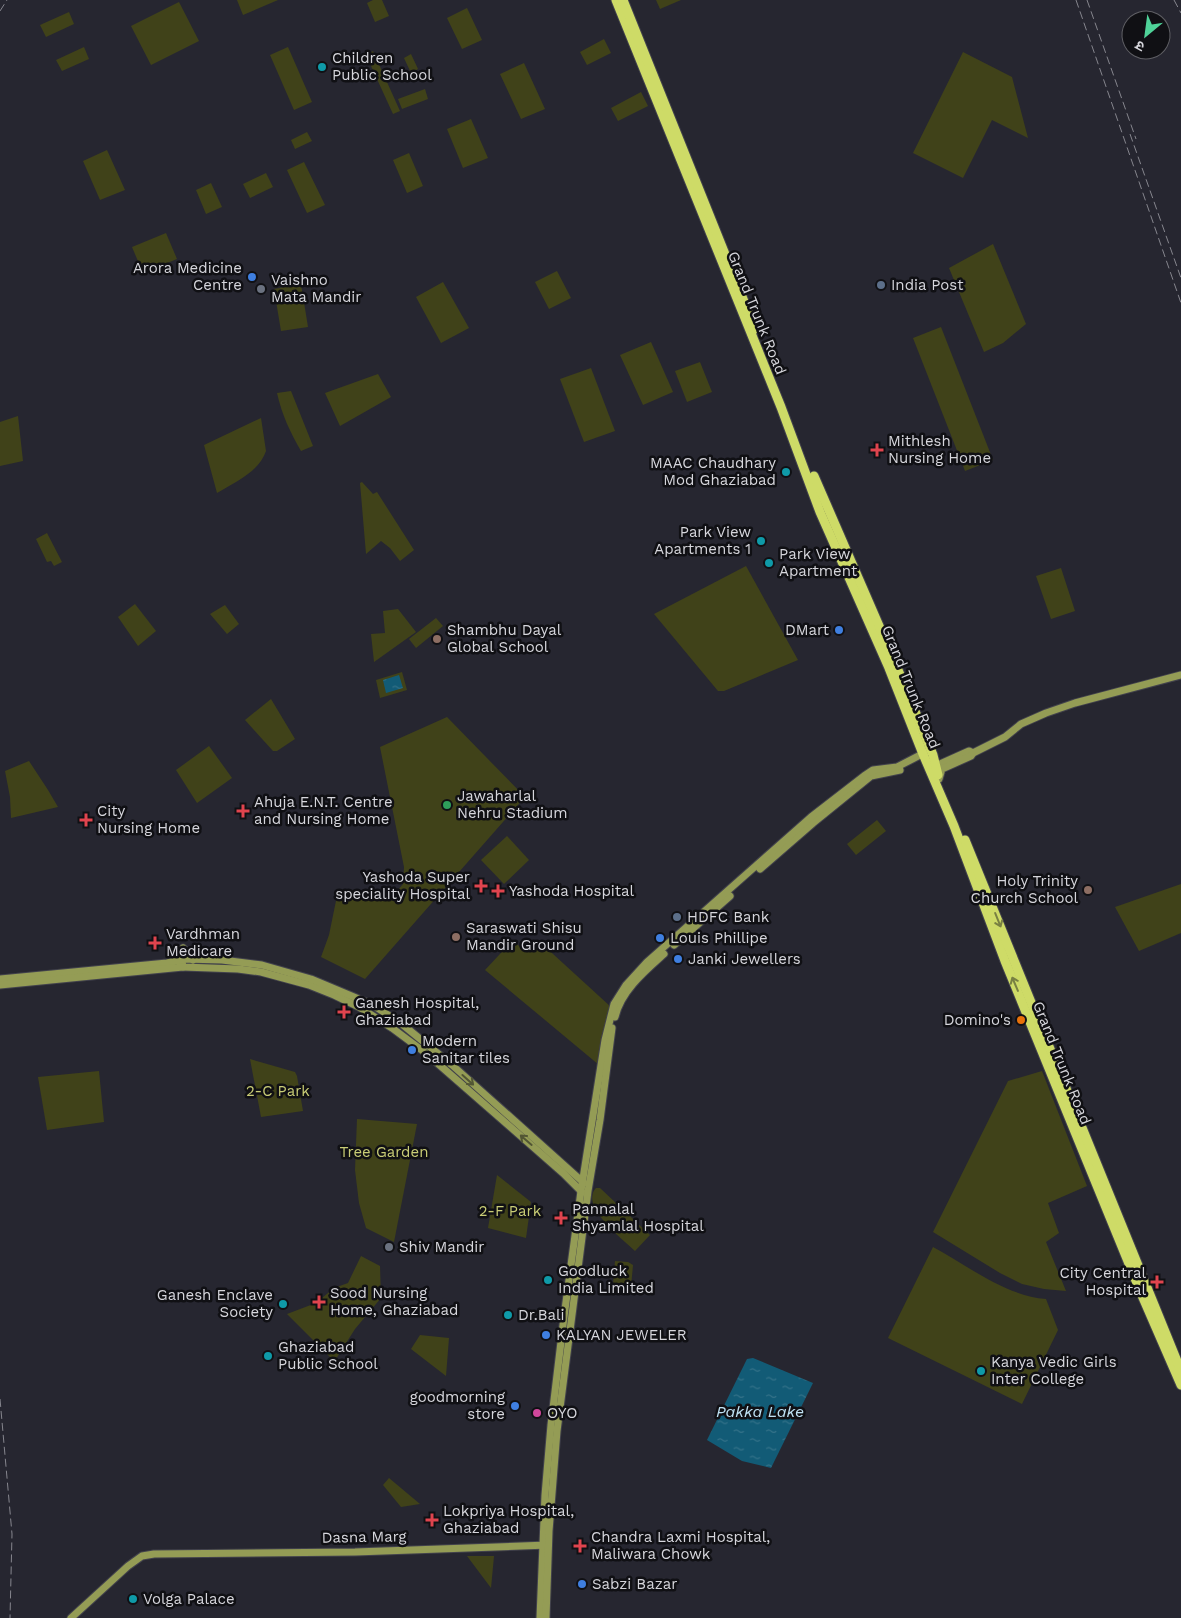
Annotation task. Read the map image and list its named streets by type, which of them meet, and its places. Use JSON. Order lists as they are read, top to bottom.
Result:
{
  "streets": {
    "highway": ["Grand Trunk Road"],
    "street": ["Dasna Marg"]
  },
  "water": ["Pakka Lake"],
  "parks": ["2-C Park", "Tree Garden", "2-F Park"],
  "places": {
    "other": [
      "Children Public School",
      "Arora Medicine Centre",
      "India Post",
      "Vaishno Mata Mandir",
      "MAAC Chaudhary Mod Ghaziabad",
      "Park View Apartments 1",
      "Park View Apartment",
      "DMart",
      "Shambhu Dayal Global School",
      "Jawaharlal Nehru Stadium",
      "Holy Trinity Church School",
      "HDFC Bank",
      "Saraswati Shisu Mandir Ground",
      "Louis Phillipe",
      "Janki Jewellers",
      "Domino's",
      "Modern Sanitar tiles",
      "Shiv Mandir",
      "Goodluck India Limited",
      "Ganesh Enclave Society",
      "Dr.Bali",
      "KALYAN JEWELER",
      "Ghaziabad Public School",
      "Kanya Vedic Girls Inter College",
      "goodmorning store",
      "OYO",
      "Sabzi Bazar",
      "Volga Palace"
    ],
    "health": [
      "Mithlesh Nursing Home",
      "Ahuja E.N.T. Centre and Nursing Home",
      "City Nursing Home",
      "Yashoda Super speciality Hospital",
      "Yashoda Hospital",
      "Vardhman Medicare",
      "Ganesh Hospital, Ghaziabad",
      "Pannalal Shyamlal Hospital",
      "City Central Hospital",
      "Sood Nursing Home, Ghaziabad",
      "Lokpriya Hospital, Ghaziabad",
      "Chandra Laxmi Hospital, Maliwara Chowk"
    ]
  },
  "north": "bottom left"
}
